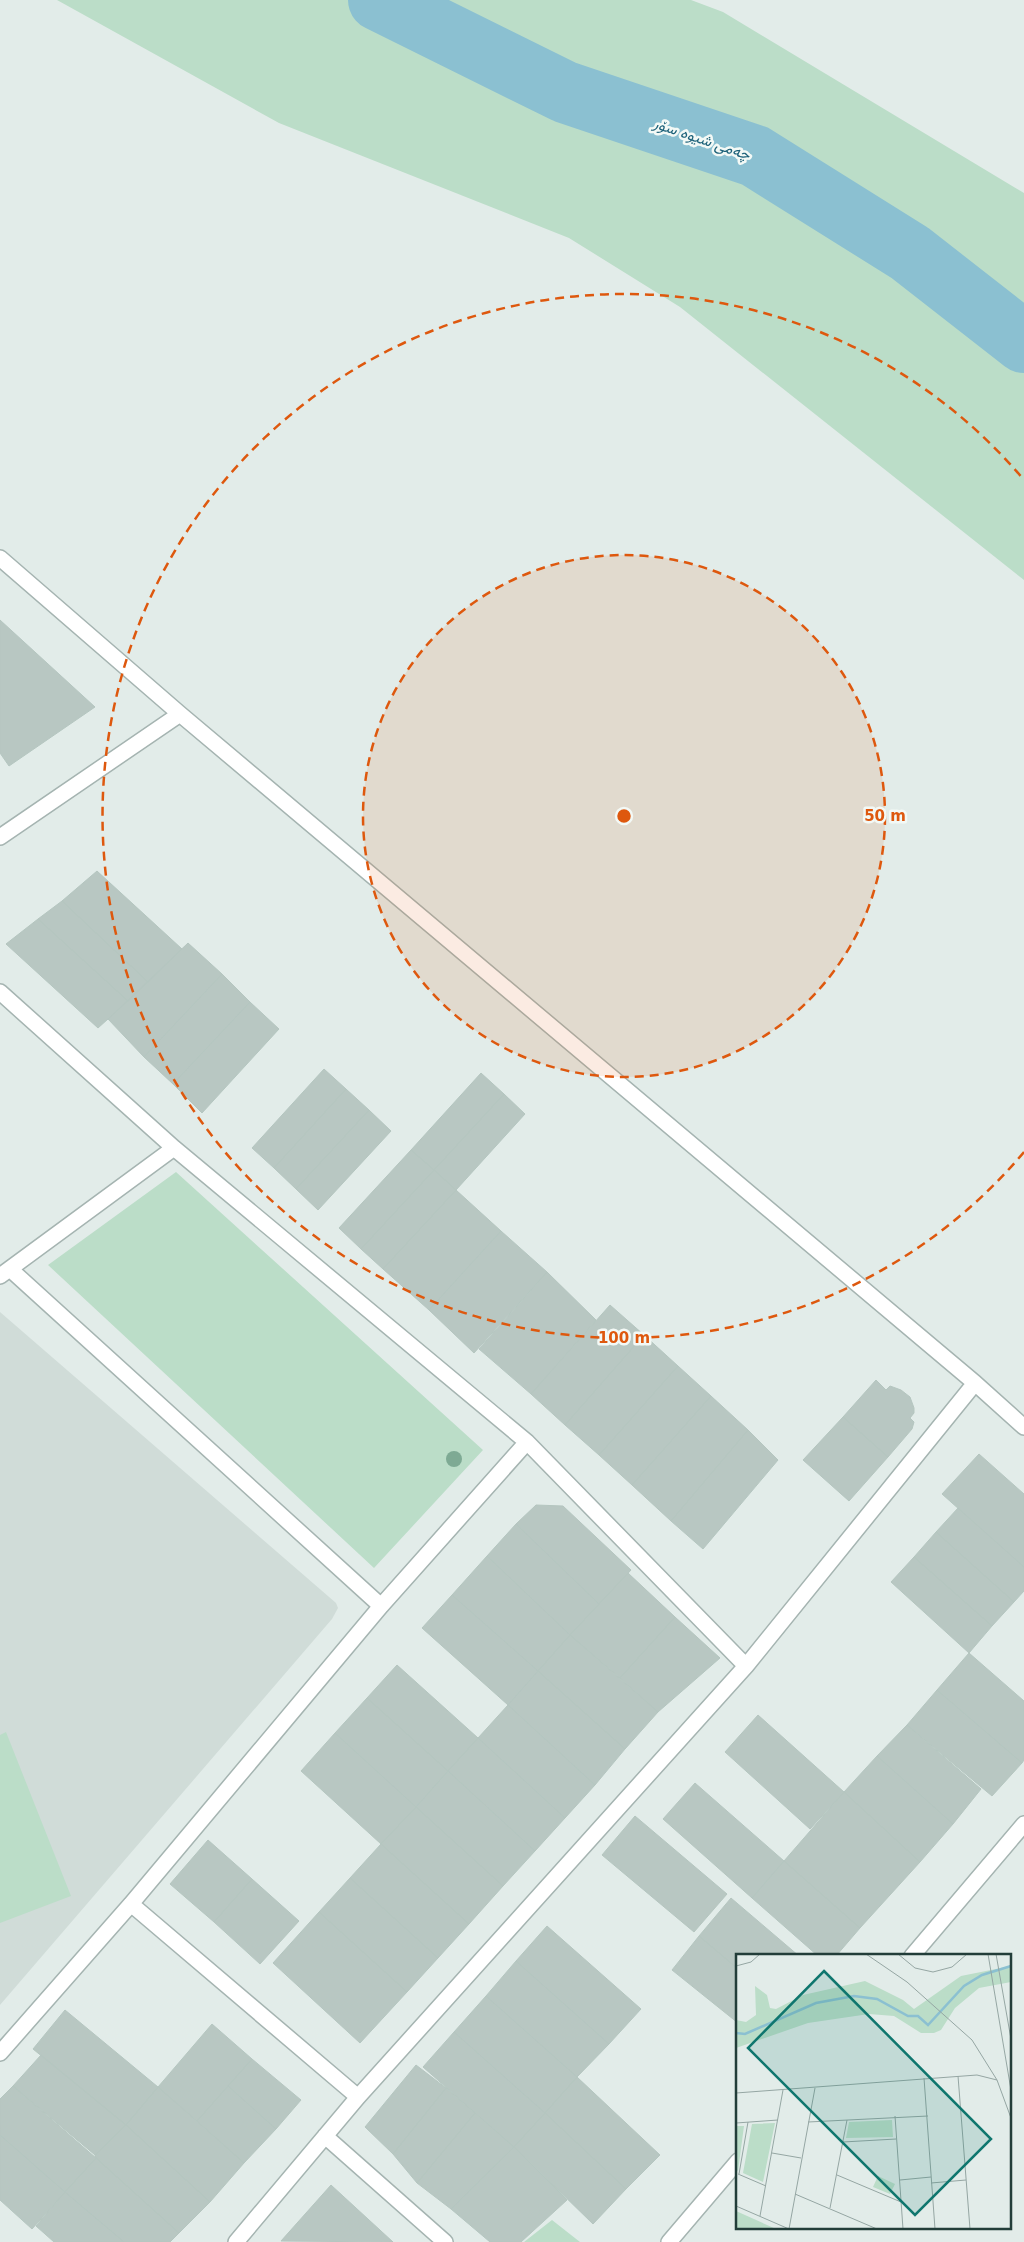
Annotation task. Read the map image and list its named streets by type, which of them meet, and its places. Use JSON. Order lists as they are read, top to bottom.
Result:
{
  "water": ["چەمی شیوە سۆر"],
  "rings": ["50 m", "100 m"]
}
